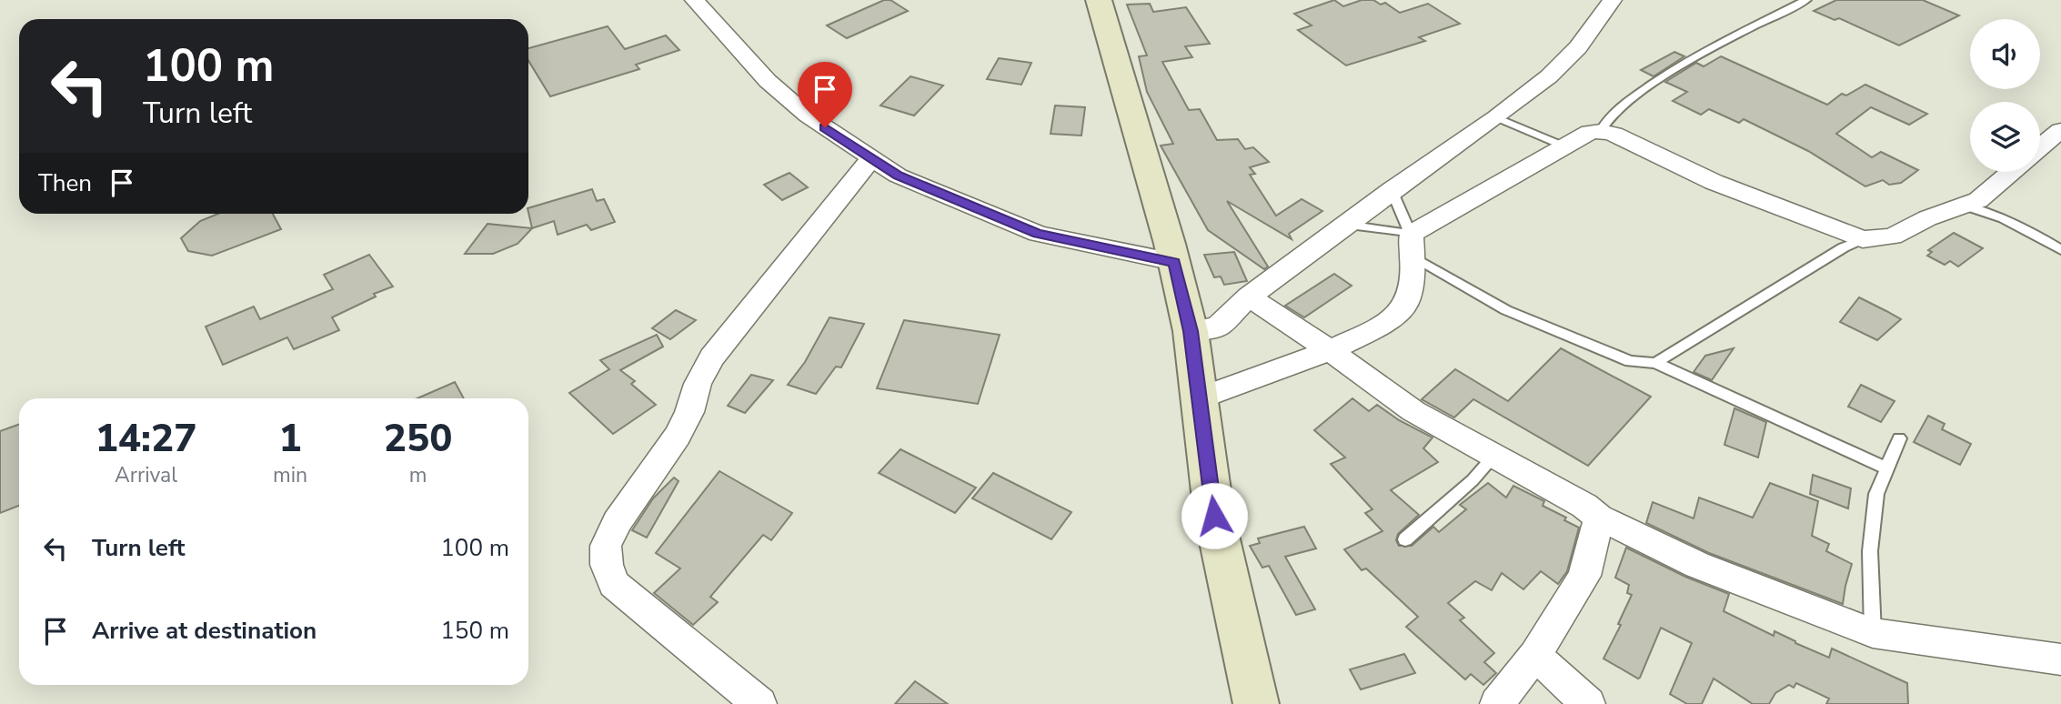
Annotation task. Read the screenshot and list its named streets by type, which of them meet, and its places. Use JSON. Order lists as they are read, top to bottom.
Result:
{
  "page": {
    "turn": ["100 m", "Turn left"],
    "then": "Then",
    "eta": [
      "14:27",
      "Arrival",
      "1",
      "min",
      "250",
      "m"
    ],
    "list": [
      {
        "name": "Turn left",
        "value": "100 m"
      },
      {
        "name": "Arrive at destination",
        "value": "150 m"
      }
    ]
  }
}
